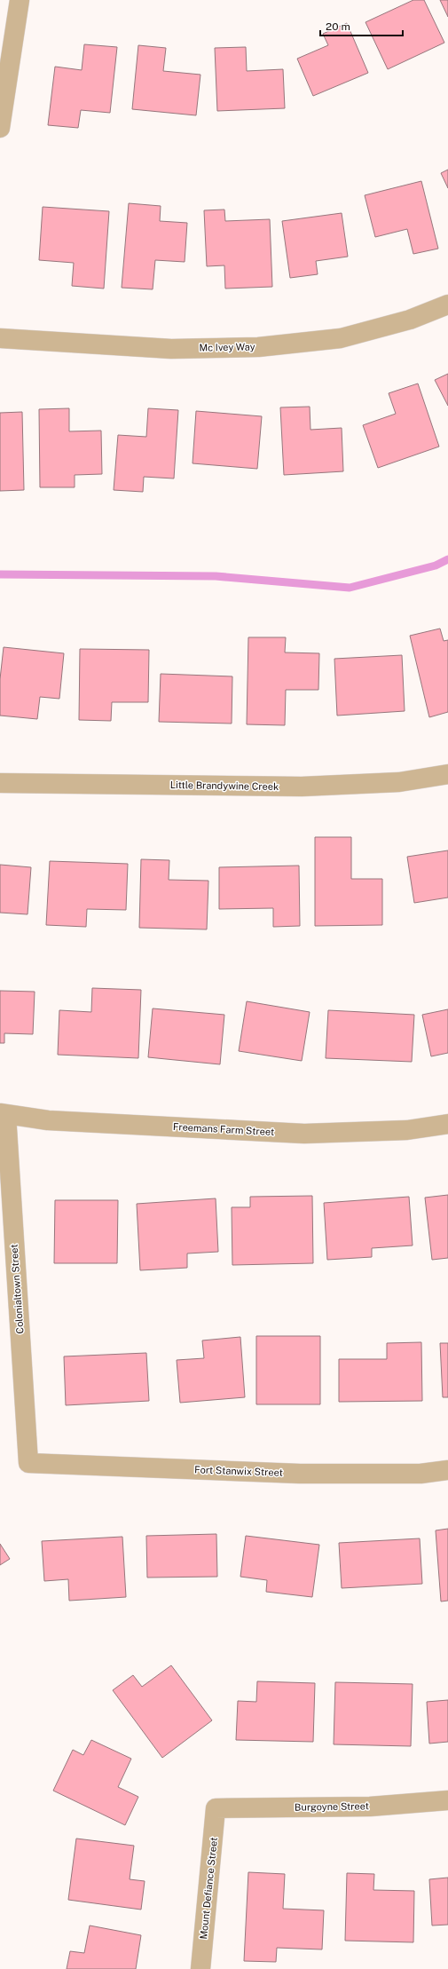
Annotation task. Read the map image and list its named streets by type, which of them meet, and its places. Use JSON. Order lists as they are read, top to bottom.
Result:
{
  "streets": {
    "street": [
      "Mc Ivey Way",
      "Little Brandywine Creek",
      "Freemans Farm Street",
      "Colonialtown Street",
      "Fort Stanwix Street",
      "Burgoyne Street",
      "Mount Defiance Street"
    ]
  },
  "crossings": [
    ["Freemans Farm Street", "Colonialtown Street"],
    ["Colonialtown Street", "Fort Stanwix Street"],
    ["Burgoyne Street", "Mount Defiance Street"]
  ],
  "scale_bar": "20 m"
}
